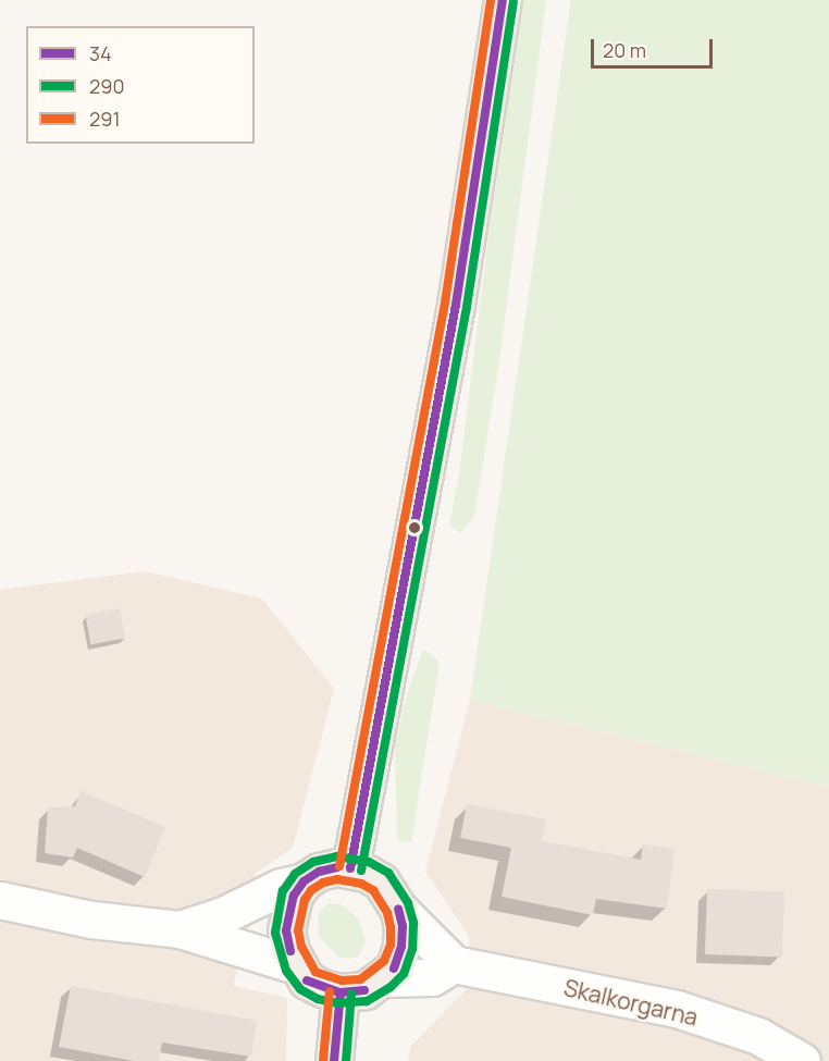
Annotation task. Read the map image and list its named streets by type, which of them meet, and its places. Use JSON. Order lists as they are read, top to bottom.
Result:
{
  "streets": {
    "street": ["Skalkorgarna"]
  },
  "lines": ["transit line 34", "transit line 291", "transit line 290"],
  "legend": ["34", "290", "291"],
  "scale_bar": "20 m"
}
